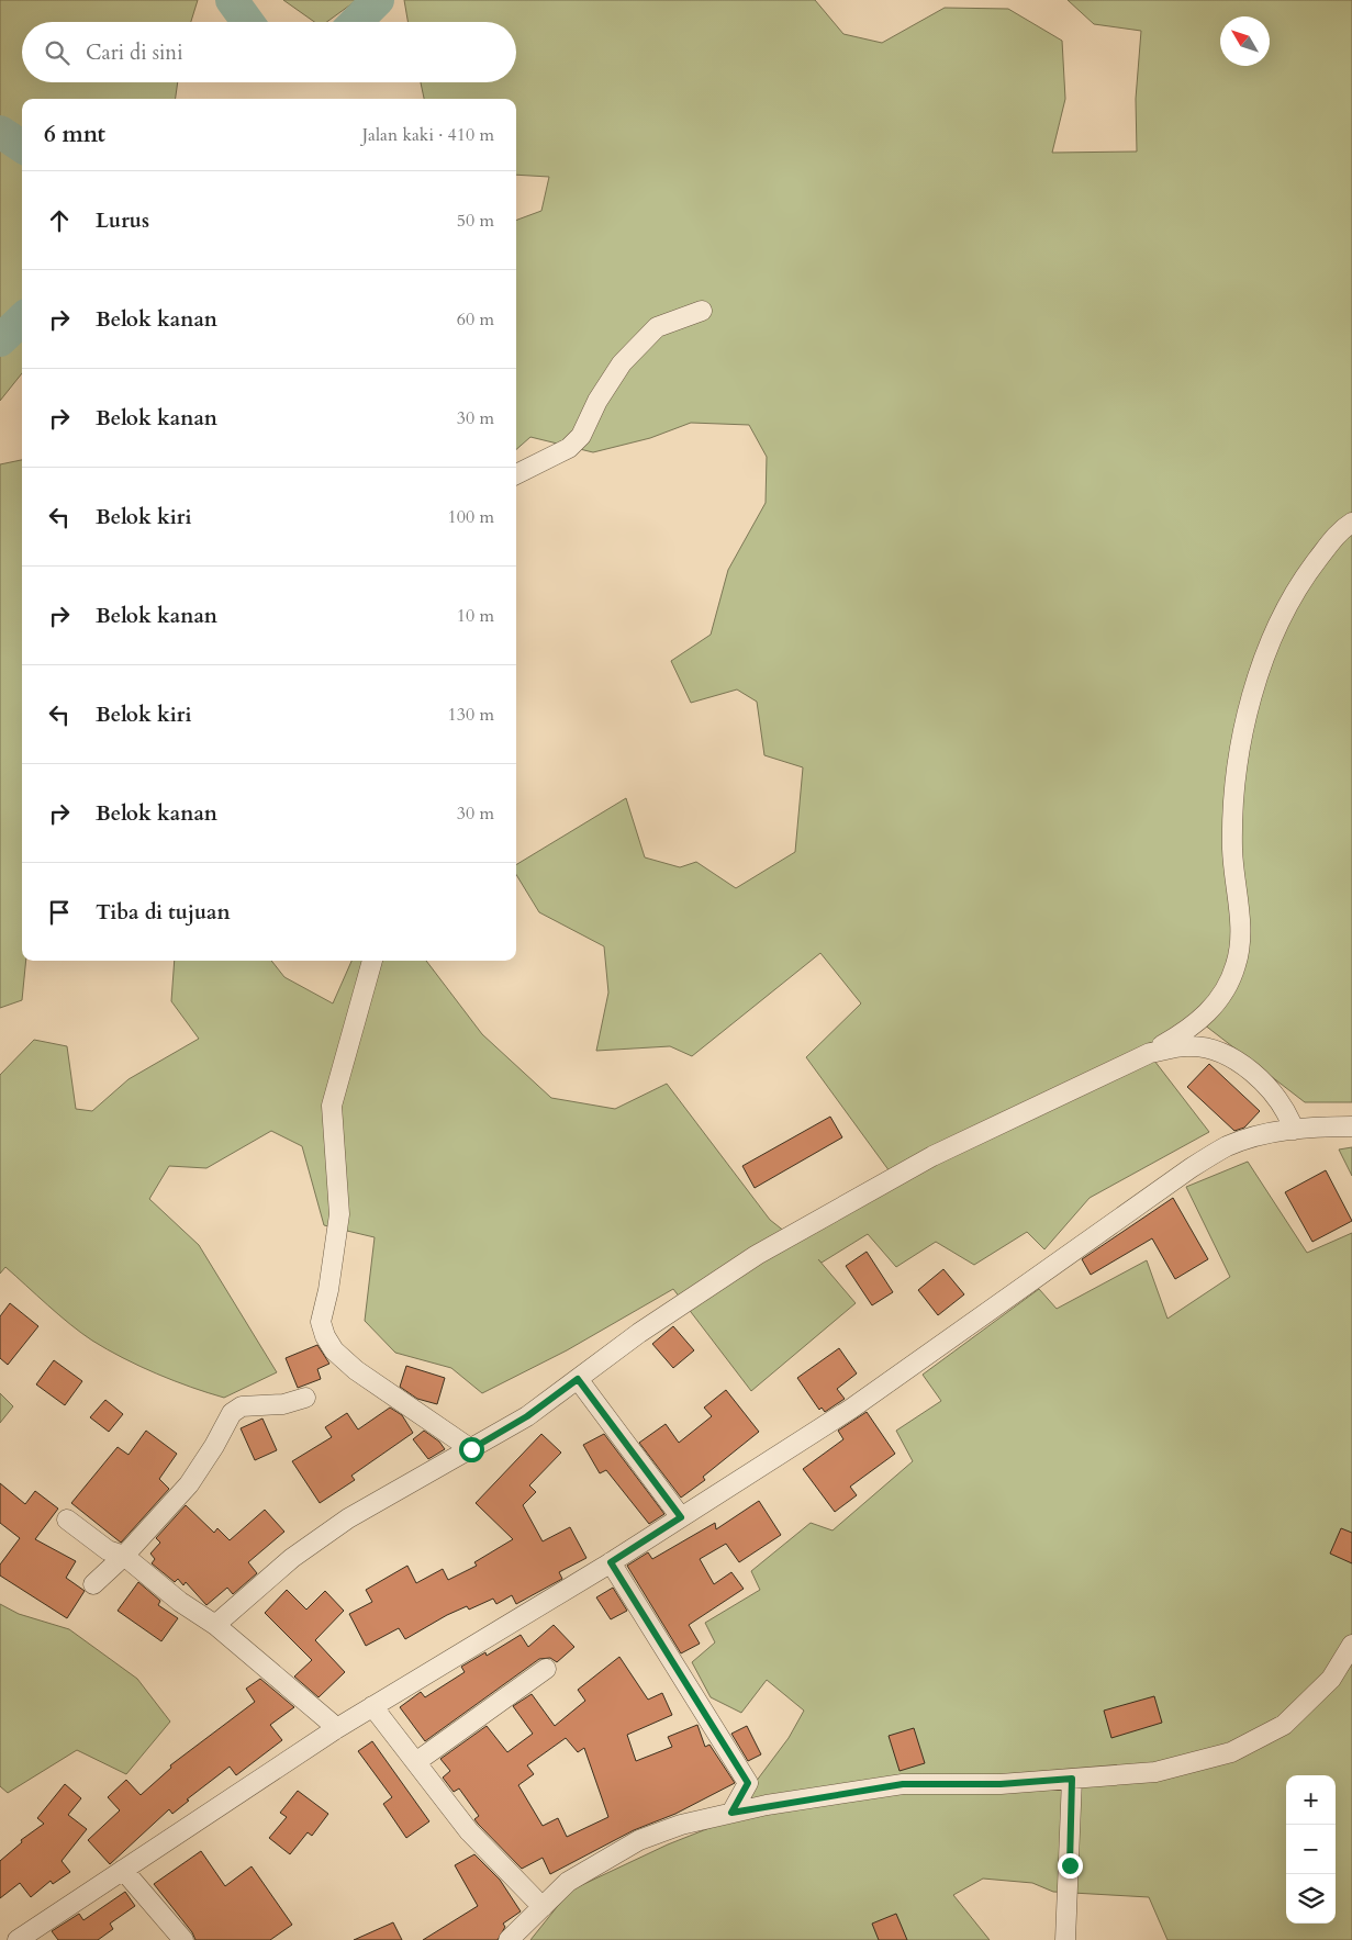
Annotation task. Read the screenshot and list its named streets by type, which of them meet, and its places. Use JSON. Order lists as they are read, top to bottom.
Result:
{
  "north": "top left",
  "page": {
    "search": "Cari di sini",
    "heading": ["6 mnt", "Jalan kaki · 410 m"],
    "list": [
      ["Lurus", "50 m"],
      ["Belok kanan", "60 m"],
      ["Belok kanan", "30 m"],
      ["Belok kiri", "100 m"],
      ["Belok kanan", "10 m"],
      ["Belok kiri", "130 m"],
      ["Belok kanan", "30 m"],
      "Tiba di tujuan"
    ],
    "map_buttons": ["+", "−"]
  }
}
